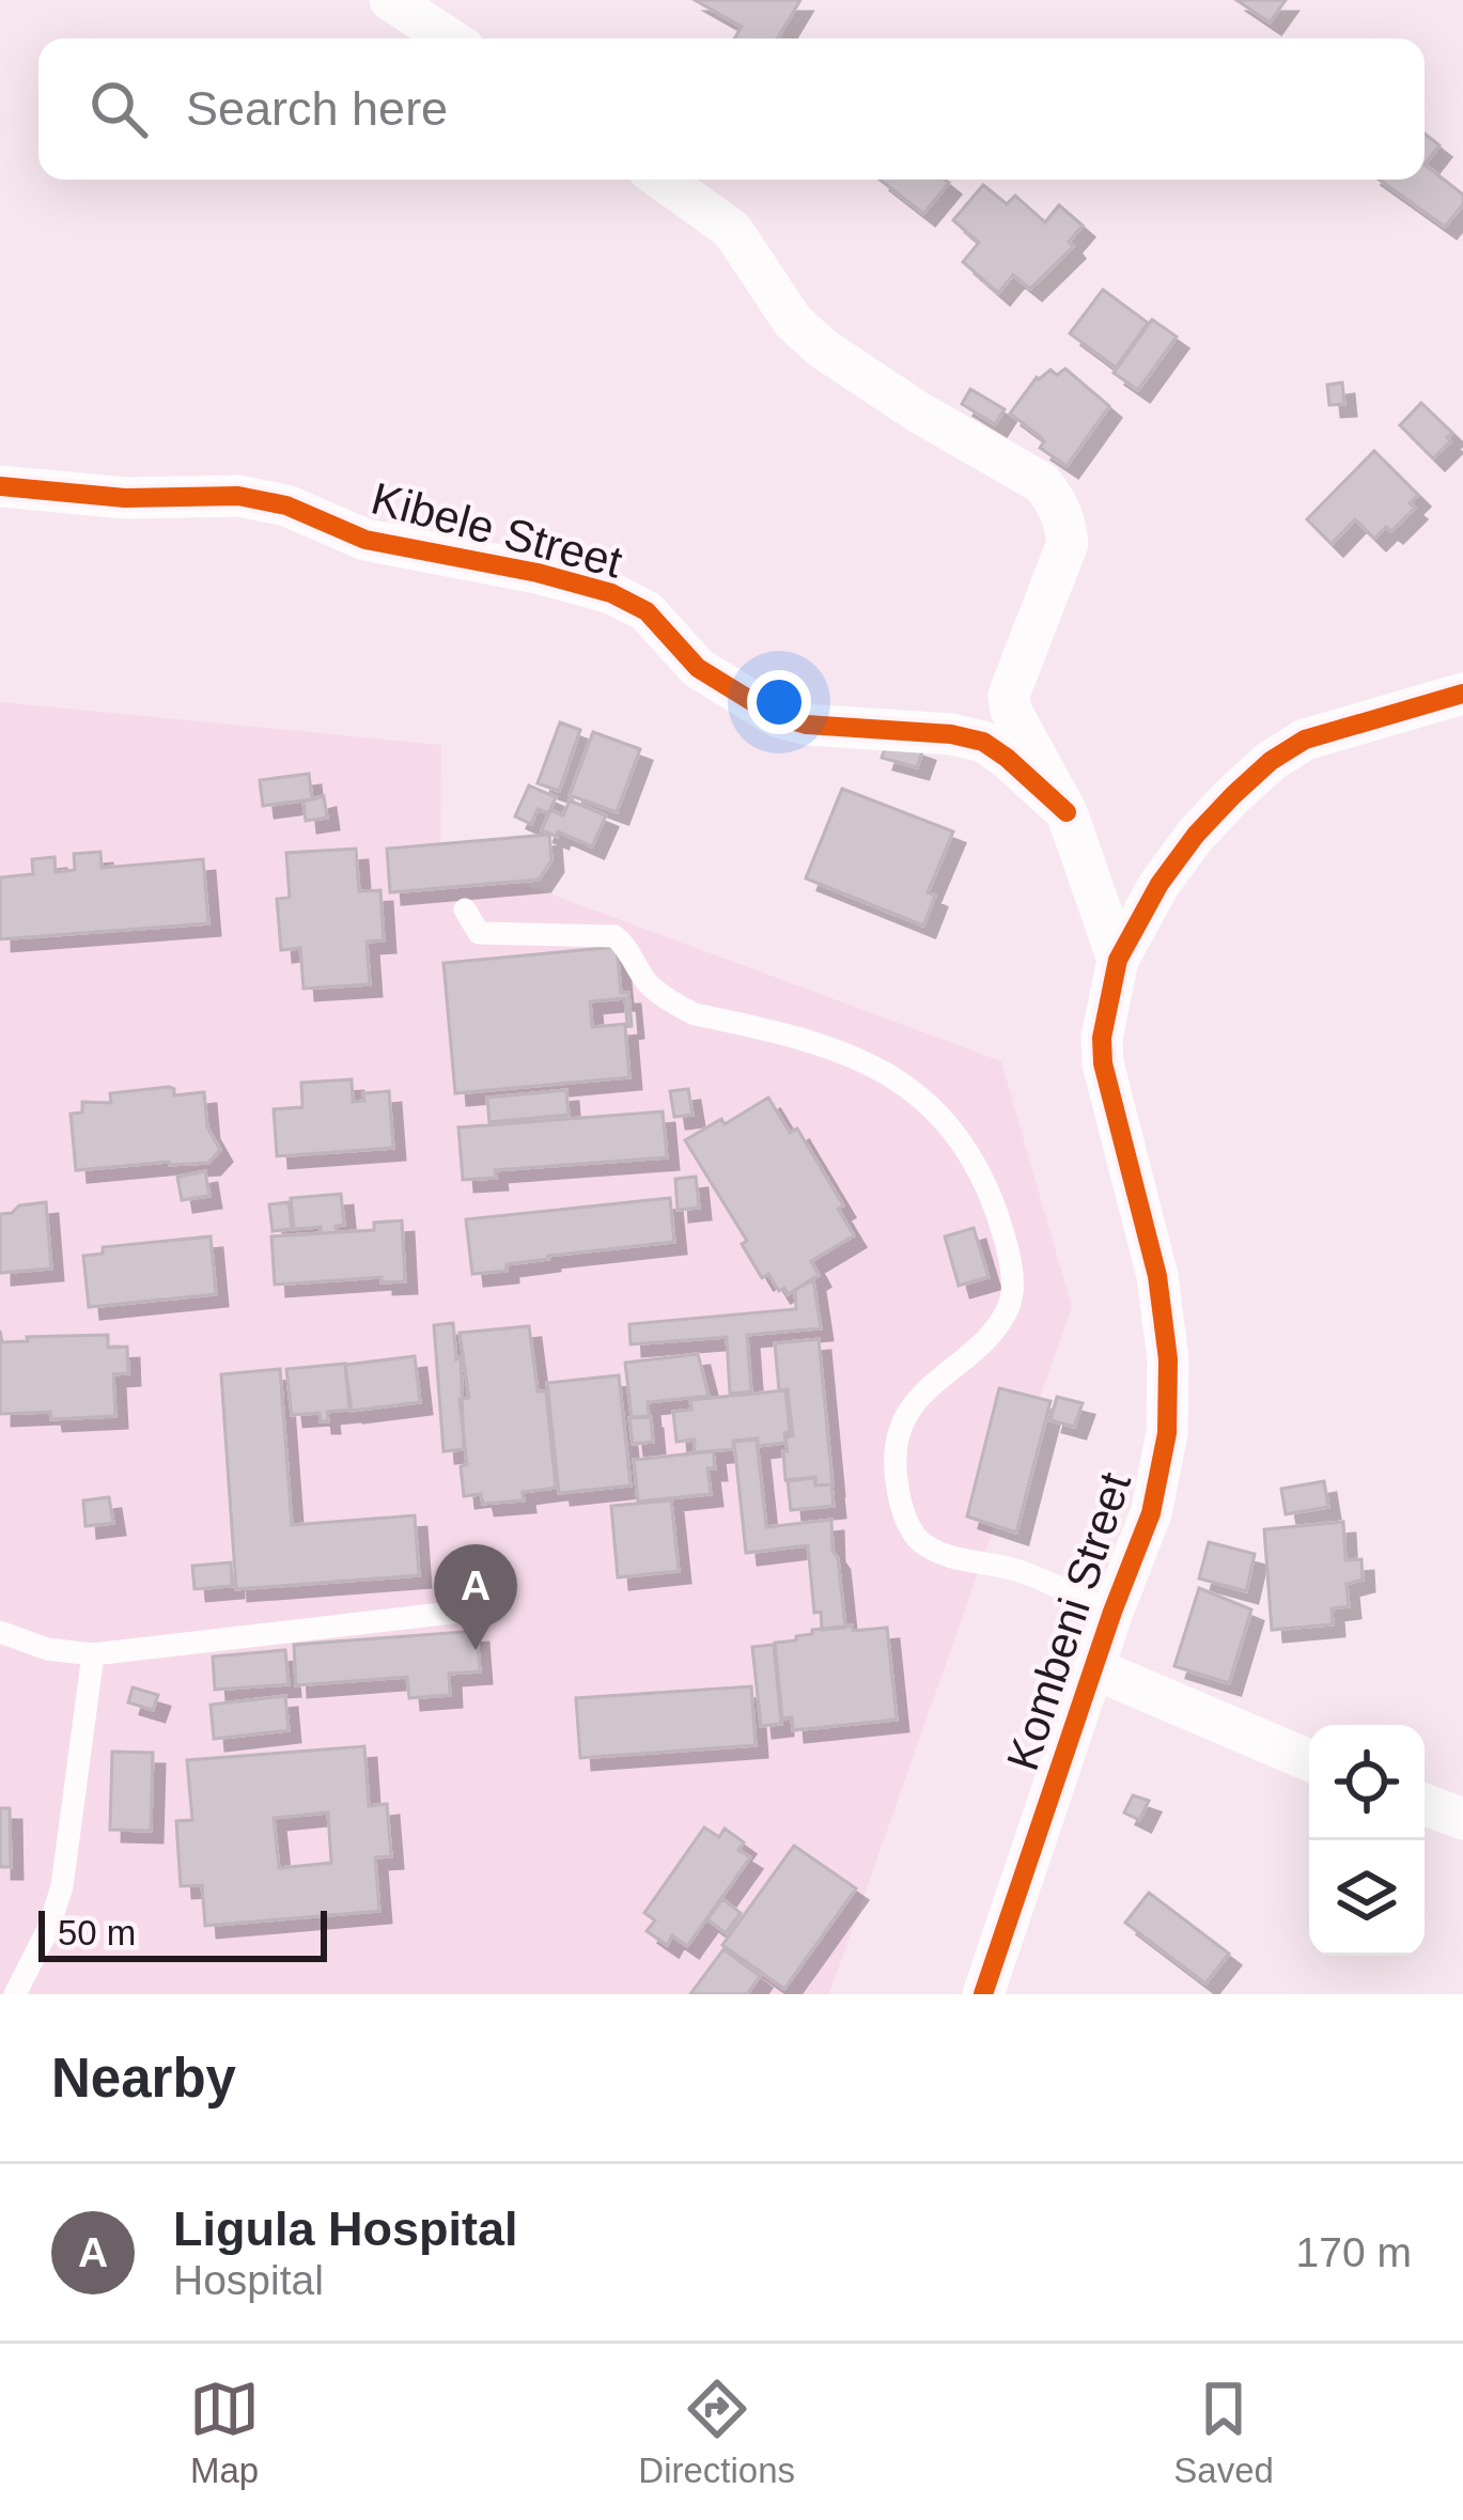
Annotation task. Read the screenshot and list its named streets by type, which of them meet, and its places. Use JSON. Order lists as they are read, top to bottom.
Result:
{
  "streets": {
    "street": ["Kibele Street", "Kombeni Street"]
  },
  "scale_bar": "50 m",
  "page": {
    "search": "Search here",
    "pins": "A",
    "scale": "50 m",
    "heading": "Nearby",
    "list": [
      {
        "mark": "A",
        "name": "Ligula Hospital",
        "note": "Hospital",
        "value": "170 m"
      }
    ],
    "nav": ["Map", "Directions", "Saved"]
  }
}
